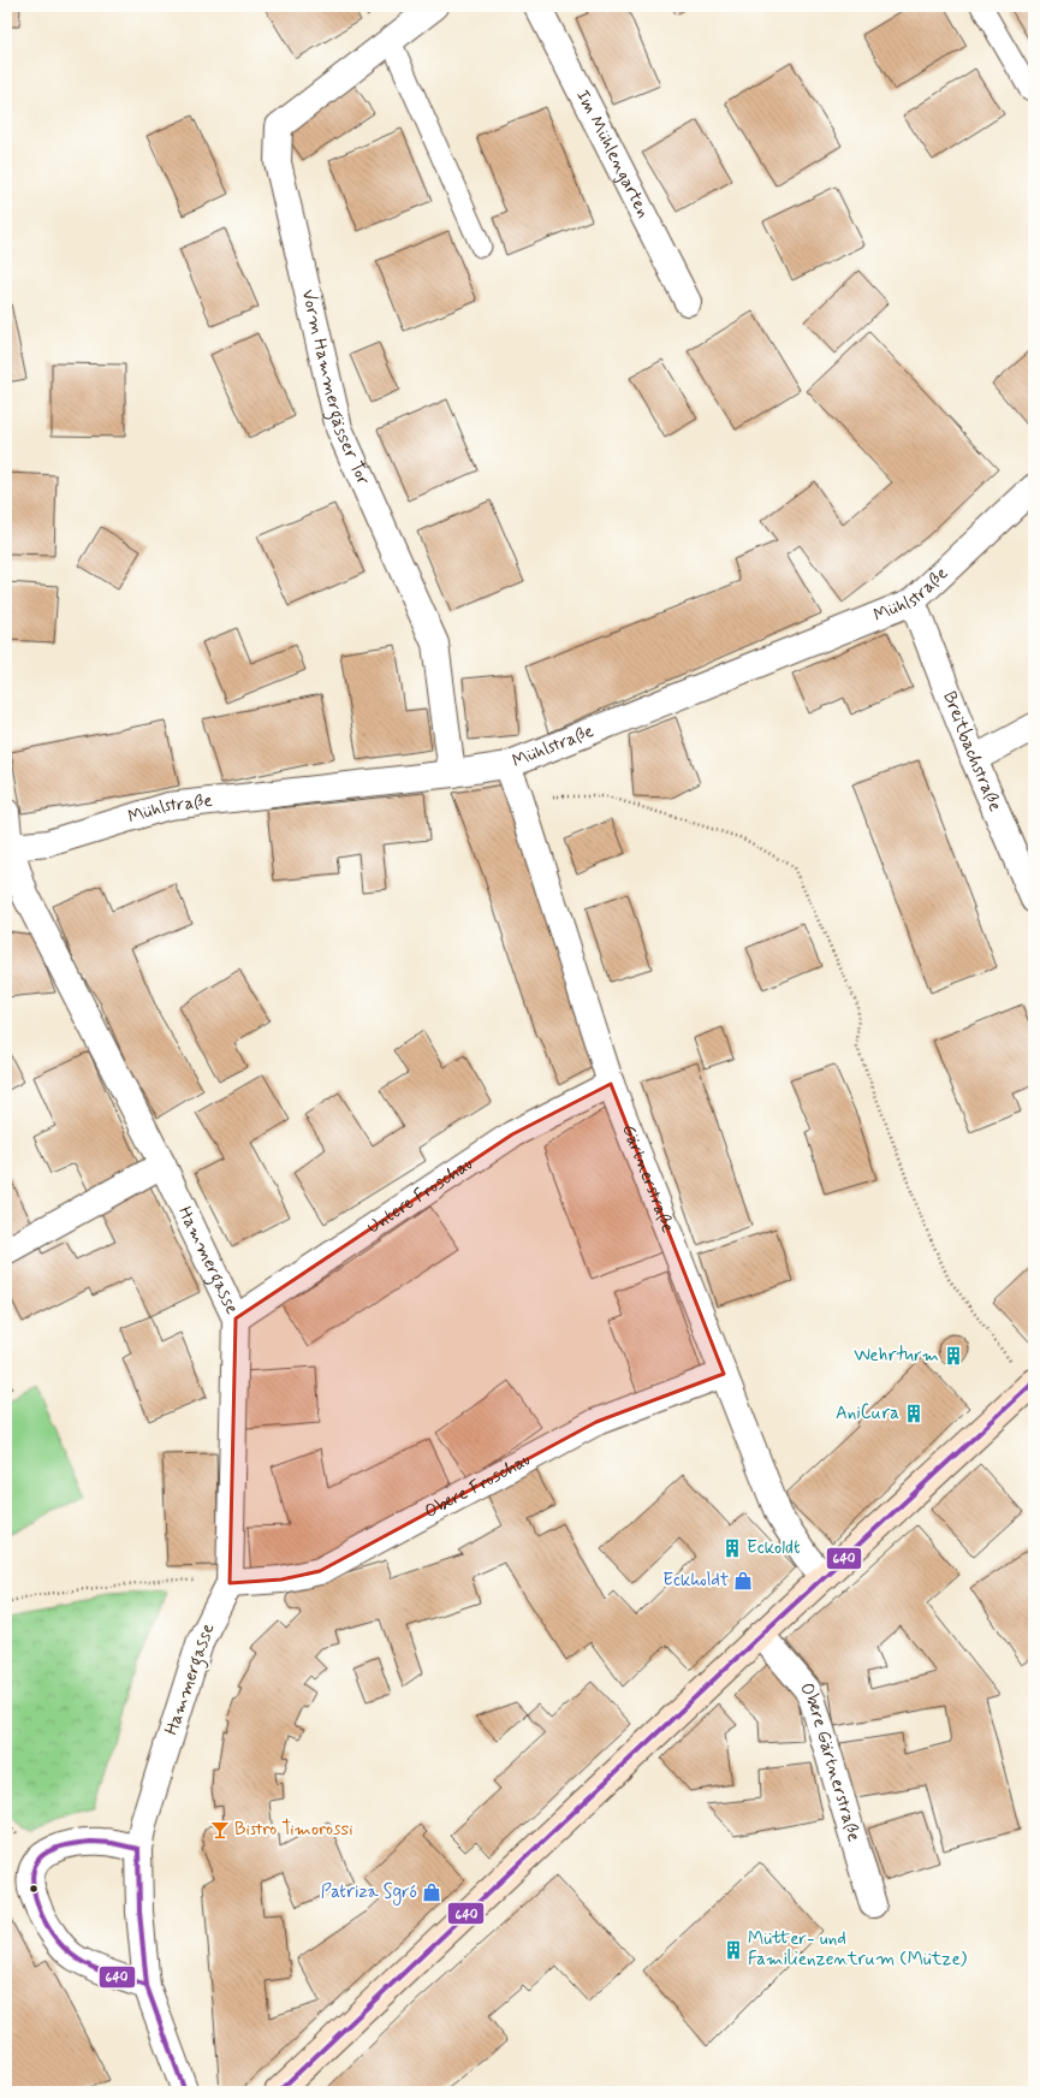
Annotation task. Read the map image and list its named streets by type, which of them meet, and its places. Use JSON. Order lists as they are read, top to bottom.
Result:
{
  "streets": {
    "street": [
      "Im Mühlengarten",
      "Vorm Hammergässer Tor",
      "Mühlstraße",
      "Breitbachstraße",
      "Gärtnerstraße",
      "Untere Froschau",
      "Hammergasse",
      "Obere Froschau",
      "Obere Gärtnerstraße"
    ]
  },
  "crossings": [
    ["Vorm Hammergässer Tor", "Mühlstraße"],
    ["Mühlstraße", "Breitbachstraße"],
    ["Mühlstraße", "Gärtnerstraße"],
    ["Mühlstraße", "Hammergasse"],
    ["Gärtnerstraße", "Untere Froschau"],
    ["Gärtnerstraße", "Obere Froschau"],
    ["Untere Froschau", "Hammergasse"],
    ["Hammergasse", "Obere Froschau"]
  ],
  "places": {
    "building": [
      "Wehrturm",
      "AniCura",
      "Eckoldt",
      "Mütter- und Familienzentrum (Mütze)"
    ],
    "shop": ["Eckholdt", "Patriza Sgró"],
    "bar": ["Bistro Timorossi"]
  },
  "lines": ["transit line 640"]
}
